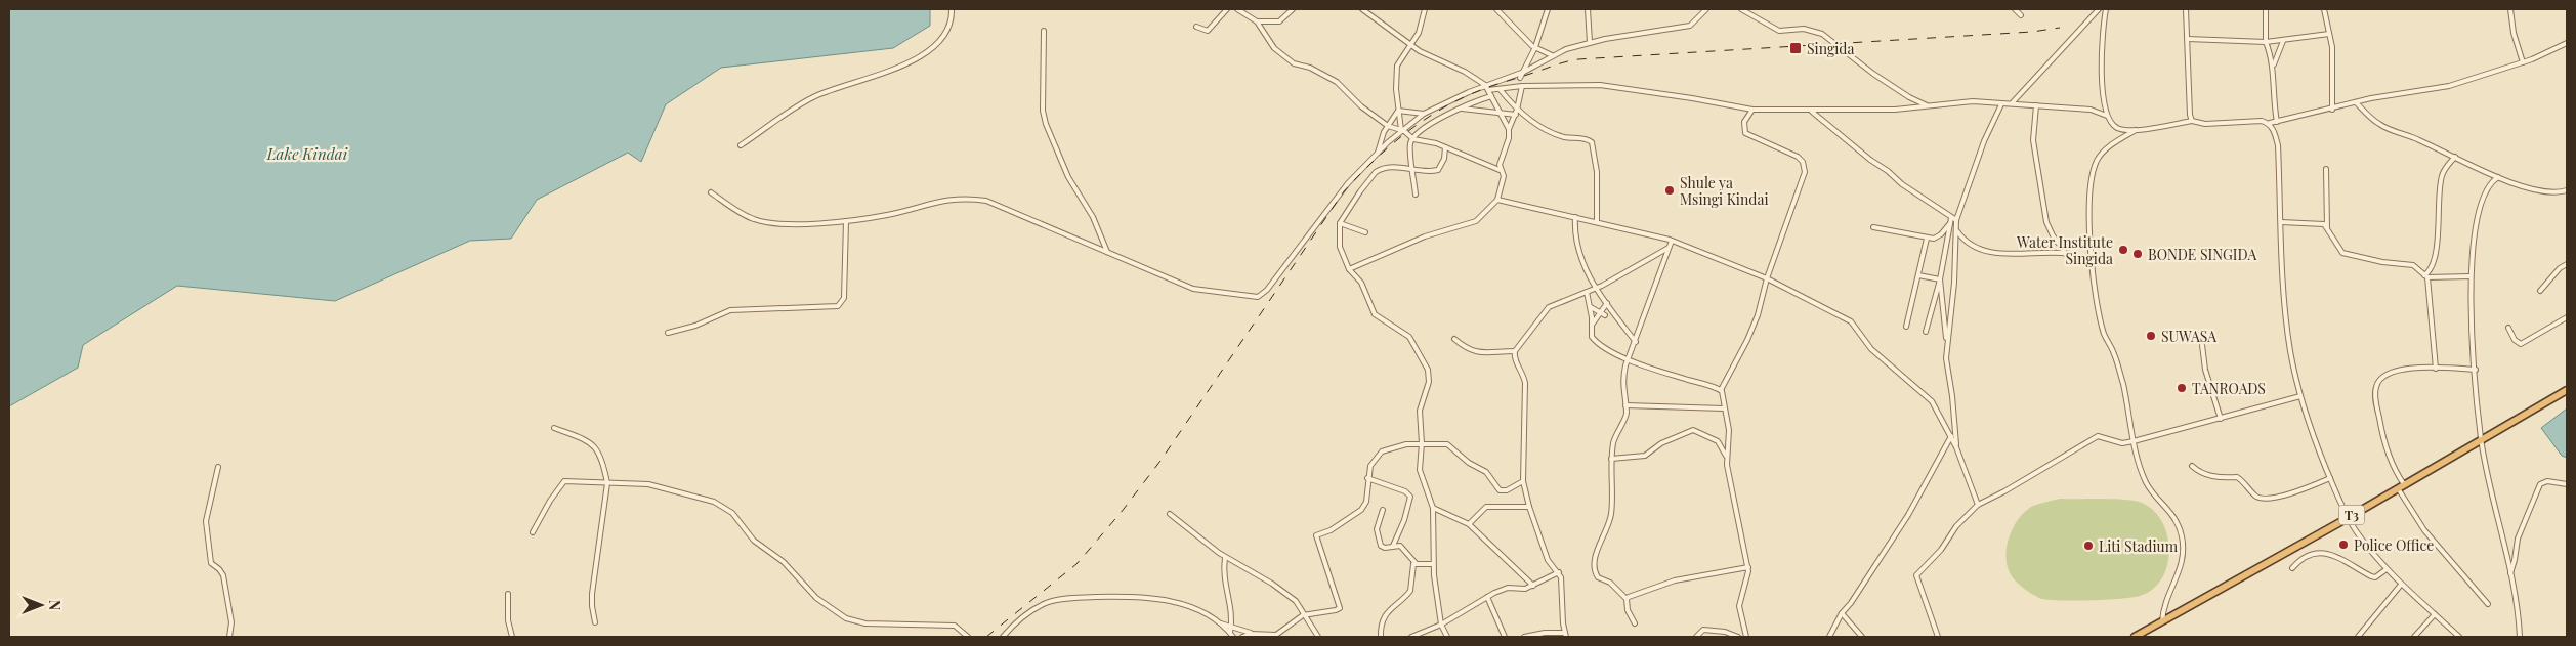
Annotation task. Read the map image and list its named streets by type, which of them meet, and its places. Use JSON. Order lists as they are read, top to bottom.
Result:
{
  "streets": {
    "highway": ["T3"]
  },
  "water": ["Lake Kindai"],
  "places": {
    "transit": ["Singida"],
    "other": [
      "Shule ya Msingi Kindai",
      "Water Institute Singida",
      "BONDE SINGIDA",
      "SUWASA",
      "TANROADS",
      "Police Office",
      "Liti Stadium"
    ]
  },
  "north": "right"
}
